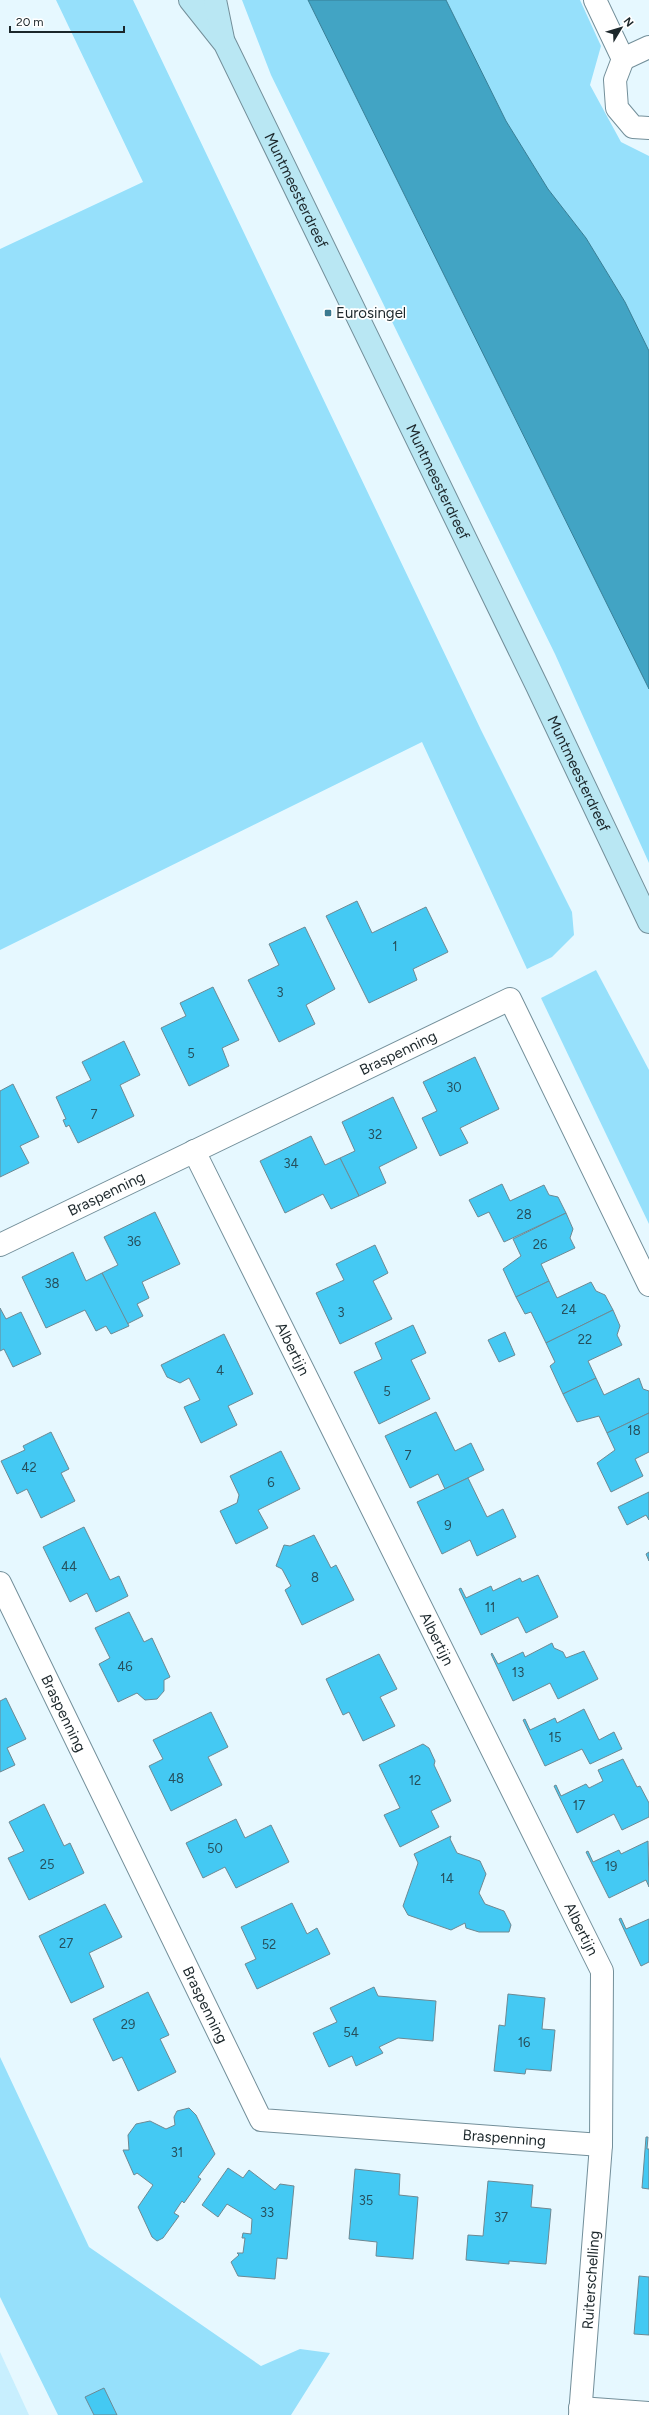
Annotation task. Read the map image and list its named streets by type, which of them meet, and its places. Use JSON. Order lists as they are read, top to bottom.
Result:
{
  "streets": {
    "main road": ["Muntmeesterdreef"],
    "street": ["Braspenning", "Albertijn", "Ruiterschelling"]
  },
  "crossings": [
    ["Braspenning", "Albertijn"],
    ["Braspenning", "Ruiterschelling"],
    ["Albertijn", "Ruiterschelling"]
  ],
  "places": {
    "transit": ["Eurosingel"]
  },
  "house_numbers": [
    "1",
    "3",
    "5",
    "30",
    "7",
    "32",
    "34",
    "28",
    "36",
    "26",
    "38",
    "24",
    "3",
    "22",
    "4",
    "5",
    "18",
    "7",
    "42",
    "6",
    "9",
    "44",
    "8",
    "11",
    "46",
    "13",
    "15",
    "48",
    "12",
    "17",
    "50",
    "25",
    "19",
    "14",
    "27",
    "52",
    "29",
    "54",
    "16",
    "31",
    "35",
    "33",
    "37"
  ],
  "scale_bar": "20 m",
  "north": "top right"
}
